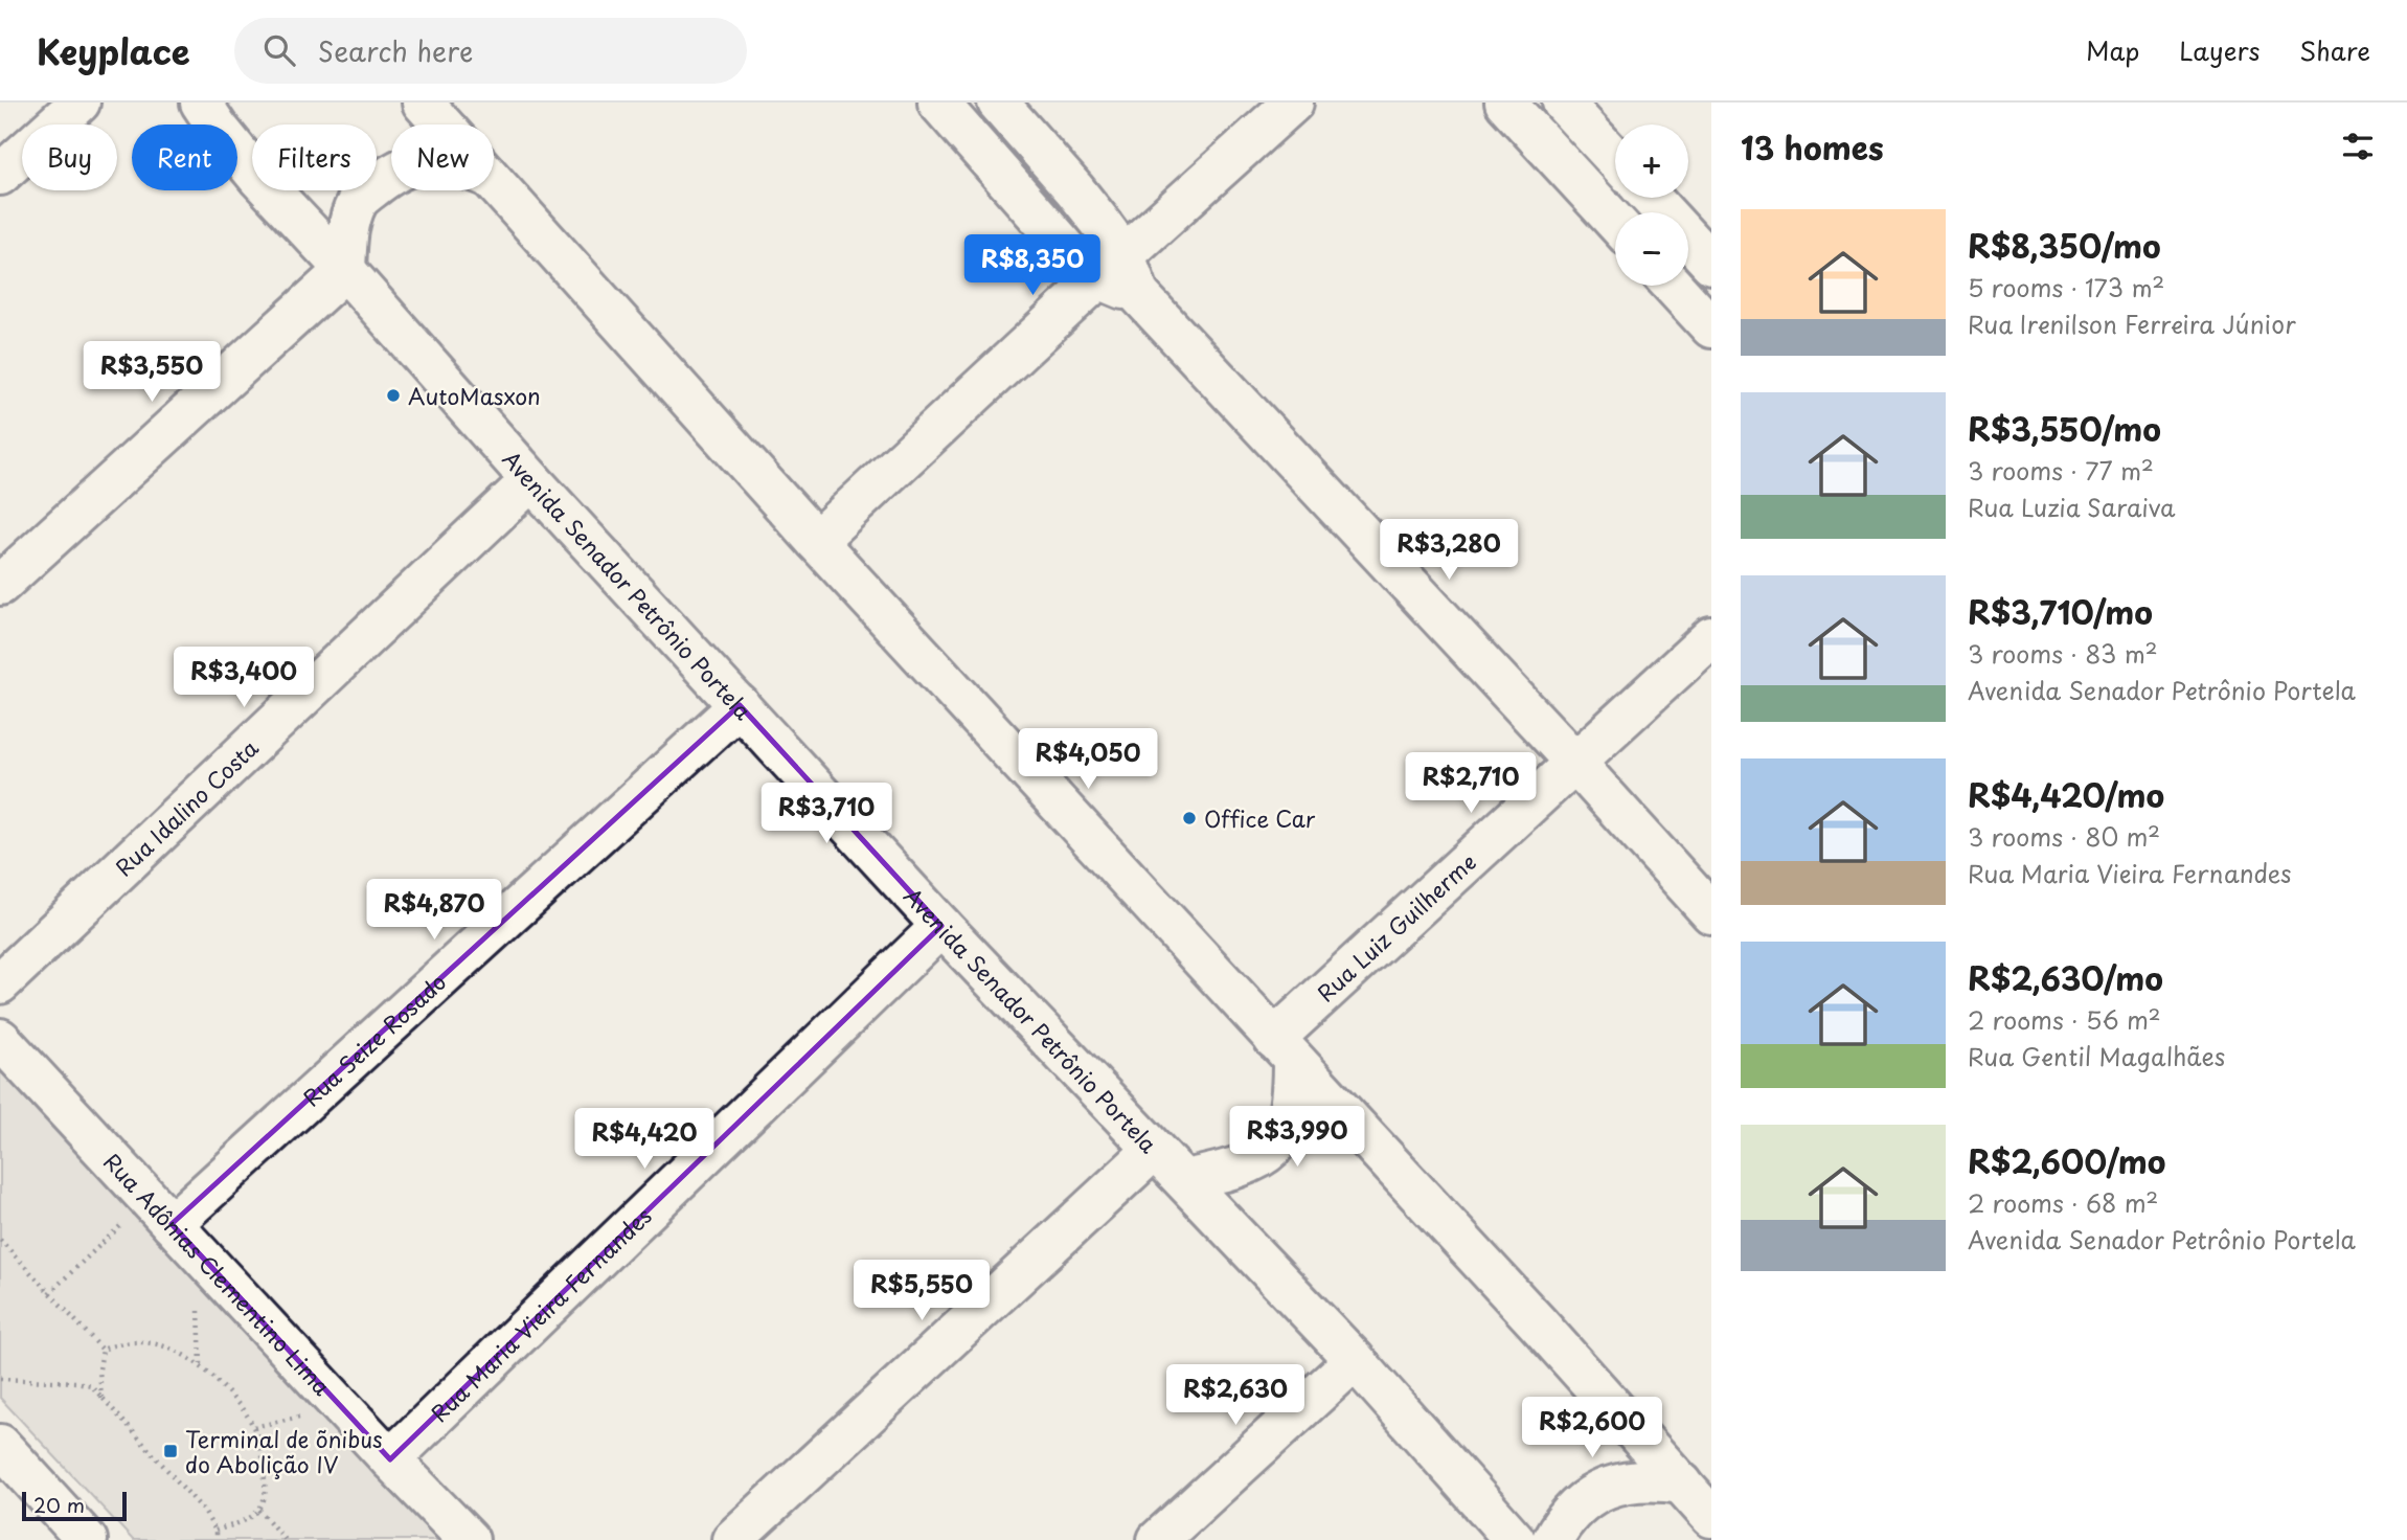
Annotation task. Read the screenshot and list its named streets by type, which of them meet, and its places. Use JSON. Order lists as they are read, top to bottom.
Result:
{
  "streets": {
    "street": [
      "Avenida Senador Petrônio Portela",
      "Rua Idalino Costa",
      "Rua Luiz Guilherme",
      "Rua Seize Rosado",
      "Rua Adônias Clementino Lima",
      "Rua Maria Vieira Fernandes"
    ]
  },
  "crossings": [
    ["Avenida Senador Petrônio Portela", "Rua Idalino Costa"],
    ["Avenida Senador Petrônio Portela", "Rua Seize Rosado"],
    ["Avenida Senador Petrônio Portela", "Rua Maria Vieira Fernandes"],
    ["Rua Seize Rosado", "Rua Adônias Clementino Lima"],
    ["Rua Adônias Clementino Lima", "Rua Maria Vieira Fernandes"]
  ],
  "places": {
    "other": ["AutoMasxon", "Office Car"],
    "transit": ["Terminal de õnibus do Abolição IV"]
  },
  "scale_bar": "20 m",
  "page": {
    "header": "Keyplace",
    "search": "Search here",
    "nav": ["Map", "Layers", "Share"],
    "heading": "13 homes",
    "map_buttons": ["+", "−"],
    "chip": [
      "Buy",
      "Rent",
      "Filters",
      "New"
    ],
    "list": [
      {
        "name": "R$8,350/mo",
        "note": "5 rooms · 173 m² · Rua Irenilson Ferreira Júnior"
      },
      {
        "name": "R$3,550/mo",
        "note": "3 rooms · 77 m² · Rua Luzia Saraiva"
      },
      {
        "name": "R$3,710/mo",
        "note": "3 rooms · 83 m² · Avenida Senador Petrônio Portela"
      },
      {
        "name": "R$4,420/mo",
        "note": "3 rooms · 80 m² · Rua Maria Vieira Fernandes"
      },
      {
        "name": "R$2,630/mo",
        "note": "2 rooms · 56 m² · Rua Gentil Magalhães"
      },
      {
        "name": "R$2,600/mo",
        "note": "2 rooms · 68 m² · Avenida Senador Petrônio Portela"
      }
    ],
    "price": [
      "R$8,350",
      "R$3,550",
      "R$3,280",
      "R$3,400",
      "R$4,050",
      "R$2,710",
      "R$3,710",
      "R$4,870",
      "R$3,990",
      "R$4,420",
      "R$5,550",
      "R$2,630",
      "R$2,600"
    ],
    "scale": "20 m"
  }
}
